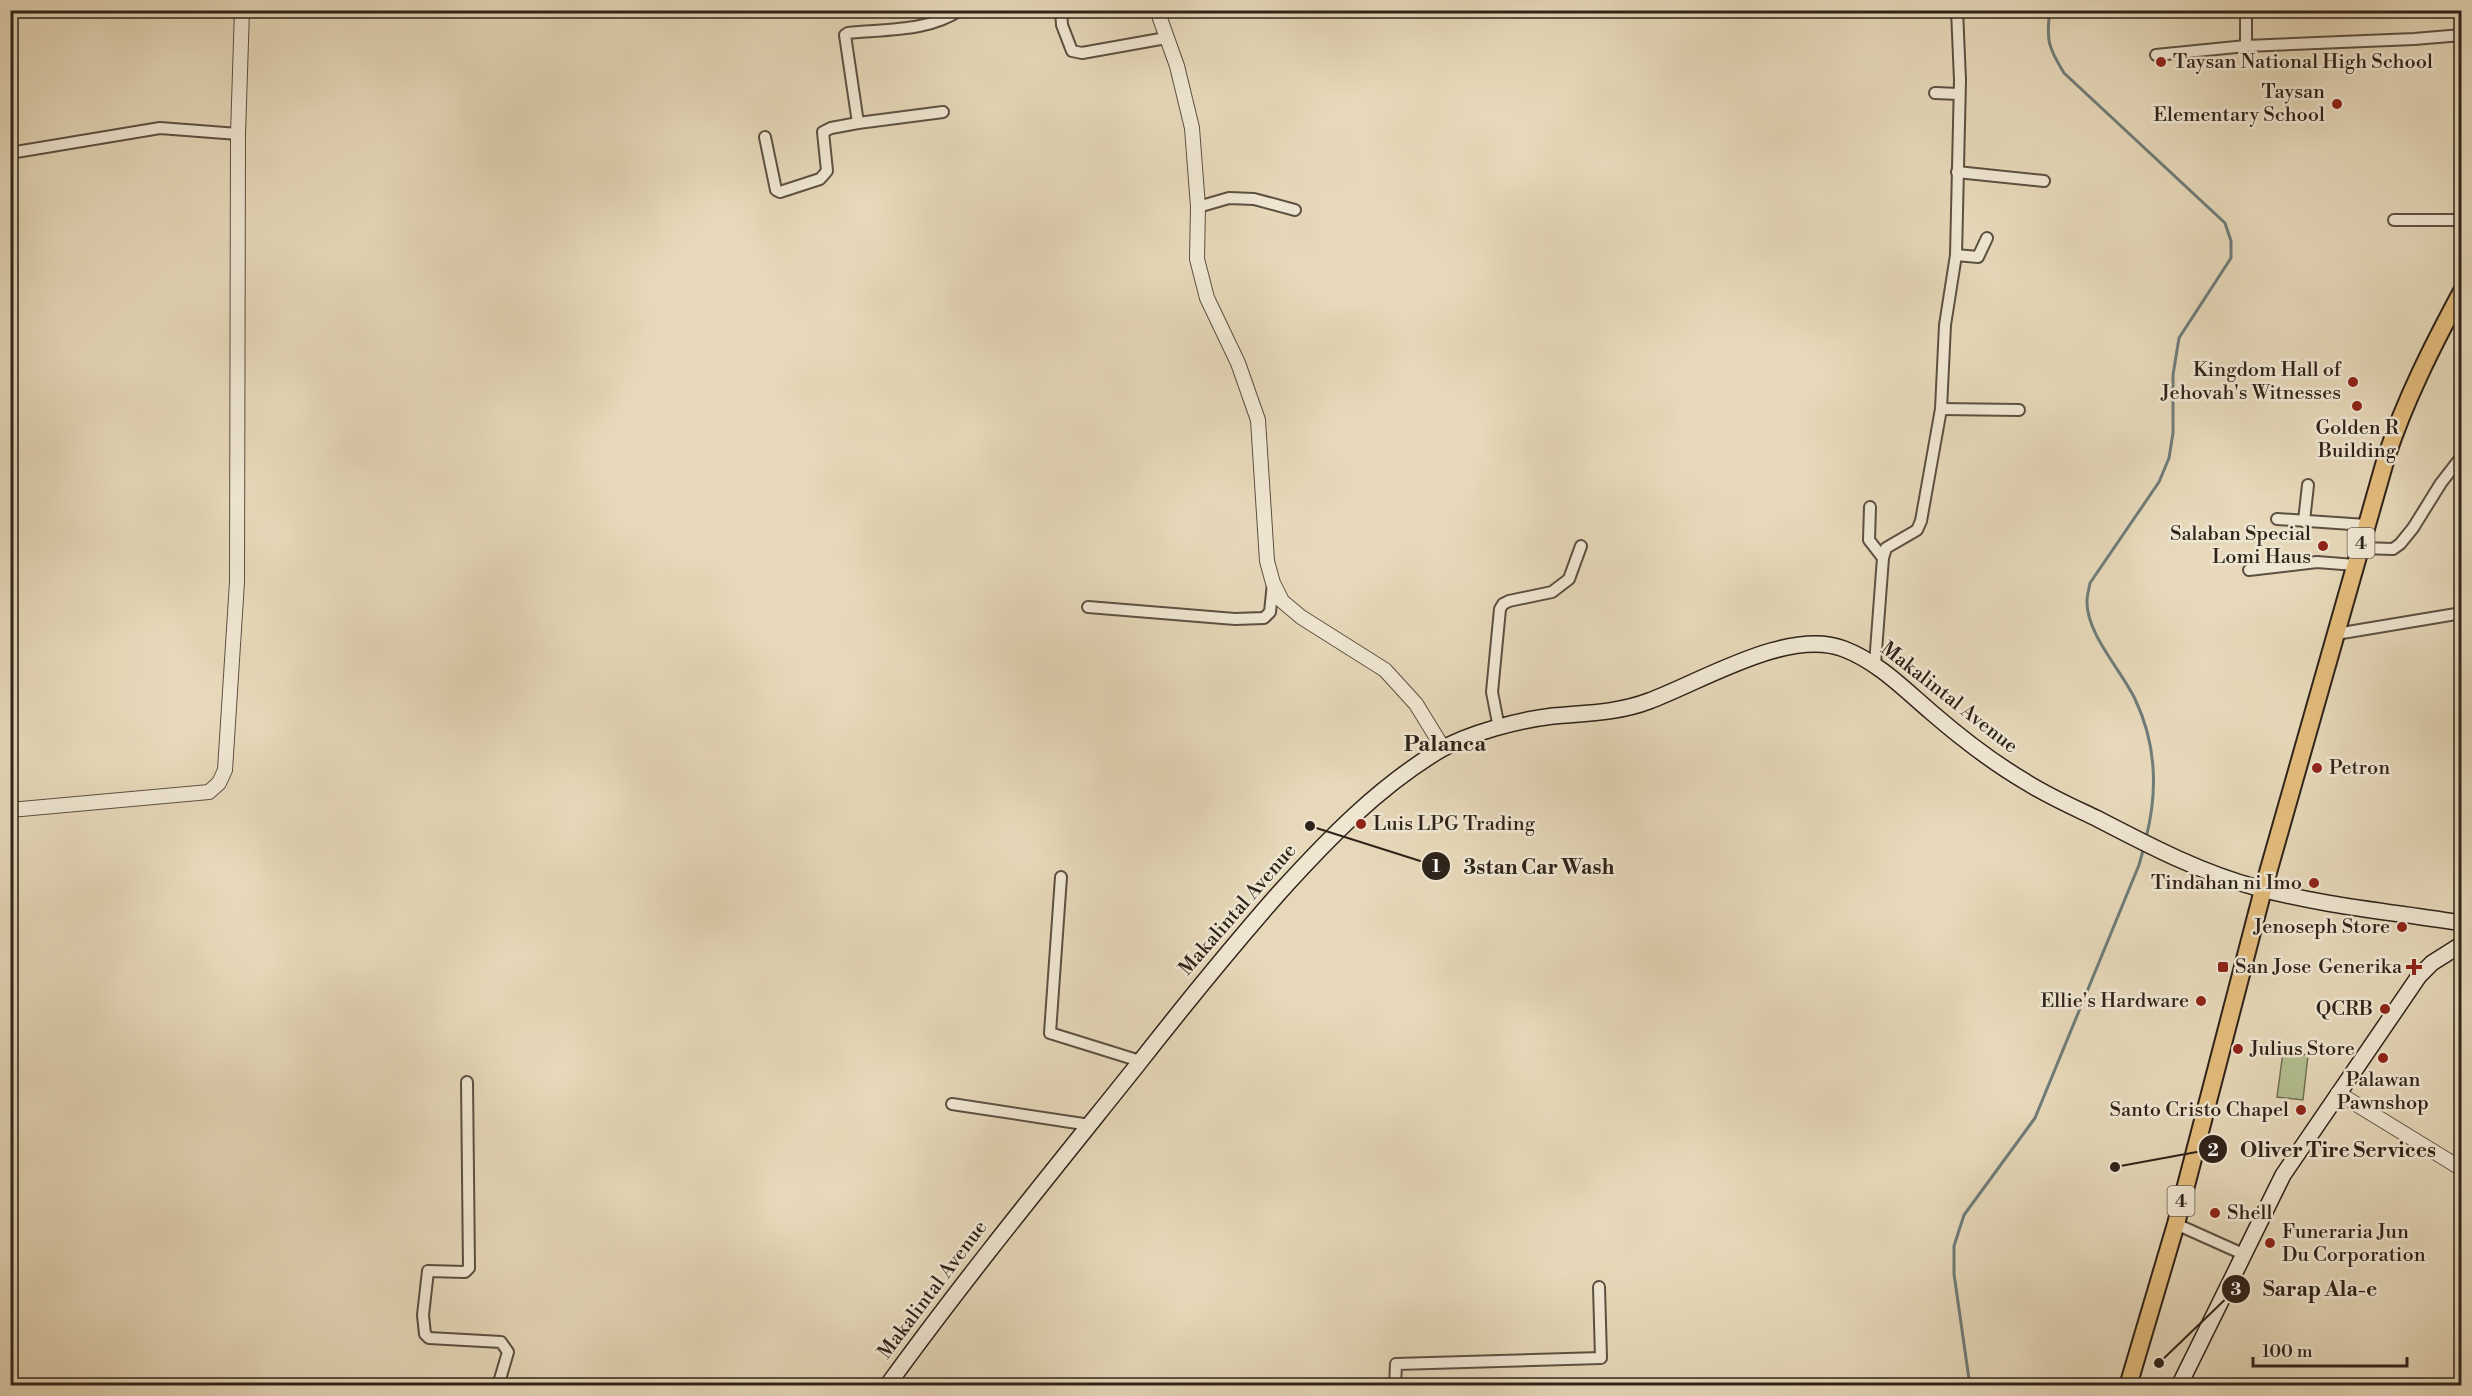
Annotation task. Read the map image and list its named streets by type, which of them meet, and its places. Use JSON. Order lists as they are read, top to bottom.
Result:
{
  "streets": {
    "highway": ["4"],
    "main road": ["Makalintal Avenue"]
  },
  "crossings": [
    ["4", "Makalintal Avenue"]
  ],
  "districts": ["Palanca"],
  "places": {
    "other": [
      "Taysan National High School",
      "Taysan Elementary School",
      "Kingdom Hall of Jehovah's Witnesses",
      "Golden R Building",
      "Salaban Special Lomi Haus",
      "Petron",
      "Luis LPG Trading",
      "3stan Car Wash",
      "Tindahan ni Imo",
      "Jenoseph Store",
      "Ellie's Hardware",
      "QCRB",
      "Julius Store",
      "Palawan Pawnshop",
      "Santo Cristo Chapel",
      "Oliver Tire Services",
      "Shell",
      "Funeraria Jun Du Corporation",
      "Sarap Ala-e"
    ],
    "transit": ["San Jose"],
    "health": ["Generika"]
  },
  "scale_bar": "100 m"
}
